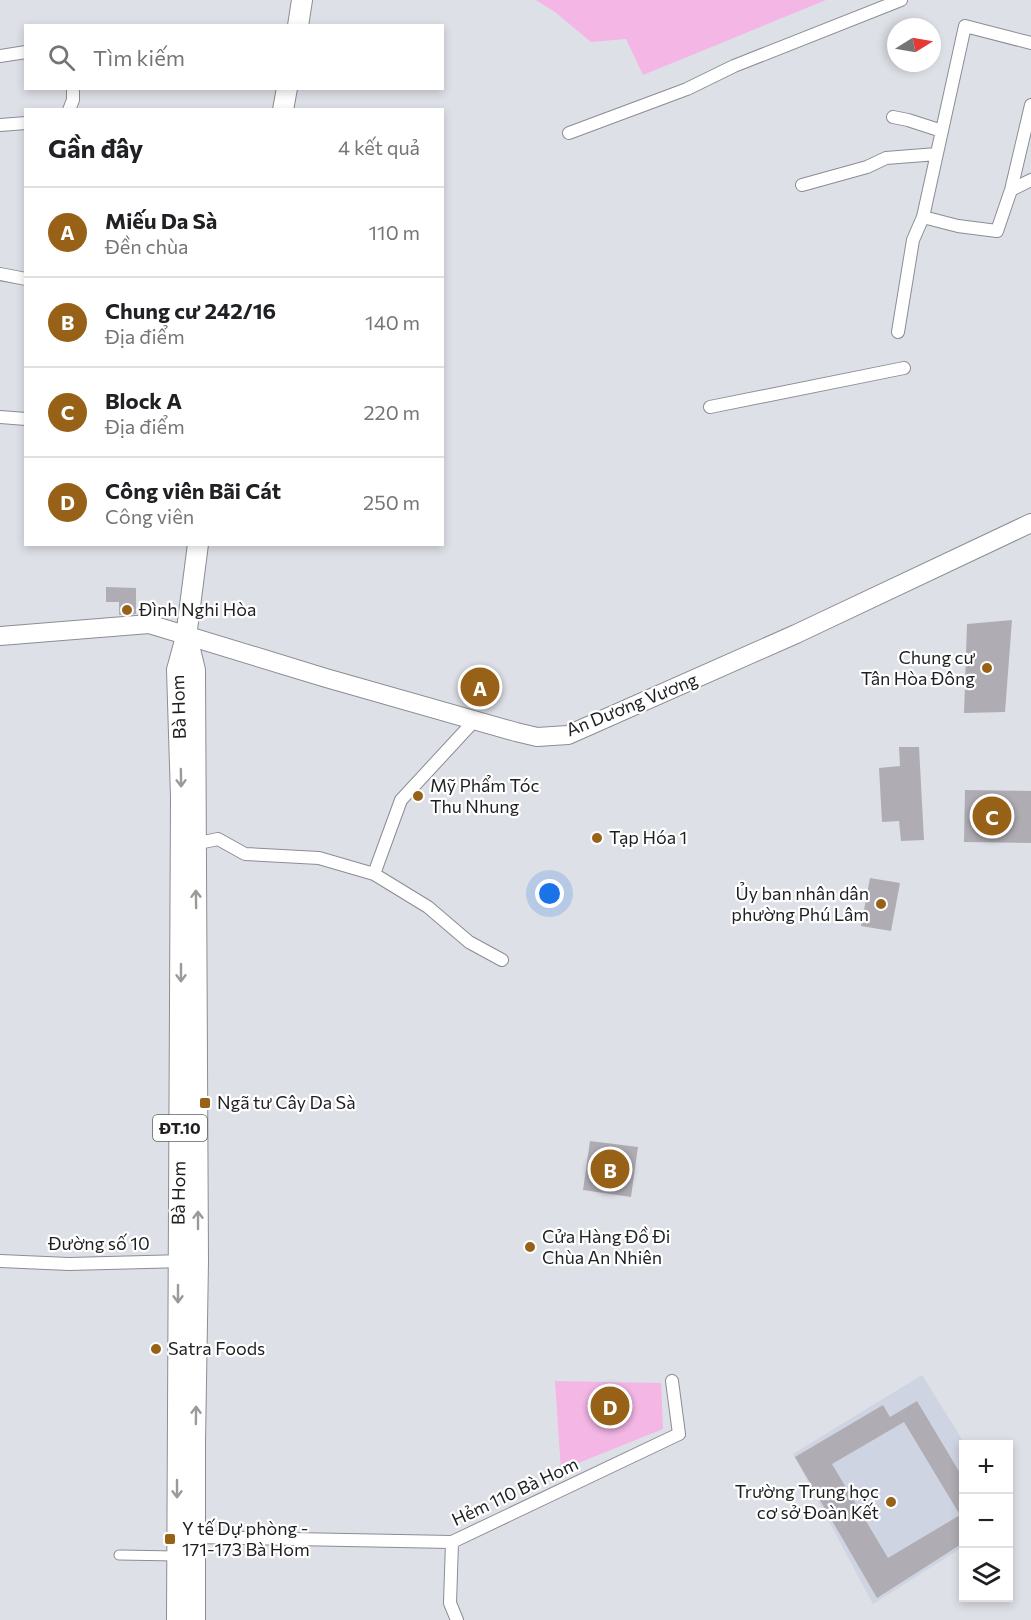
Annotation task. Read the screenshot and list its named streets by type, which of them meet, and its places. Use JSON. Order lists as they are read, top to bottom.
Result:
{
  "streets": {
    "main road": ["An Dương Vương", "Bà Hom", "ĐT.10"],
    "street": ["Đường số 10", "Hẻm 110 Bà Hom"]
  },
  "crossings": [
    ["An Dương Vương", "Bà Hom"],
    ["An Dương Vương", "ĐT.10"],
    ["Bà Hom", "ĐT.10"],
    ["Bà Hom", "Đường số 10"],
    ["Bà Hom", "Hẻm 110 Bà Hom"]
  ],
  "places": {
    "other": [
      "Đình Nghi Hòa",
      "Chung cư Tân Hòa Đông",
      "Mỹ Phẩm Tóc Thu Nhung",
      "Tạp Hóa 1",
      "Ủy ban nhân dân phường Phú Lâm",
      "Cửa Hàng Đồ Đi Chùa An Nhiên",
      "Satra Foods",
      "Trường Trung học cơ sở Đoàn Kết"
    ],
    "transit": ["Ngã tư Cây Da Sà", "Y tế Dự phòng - 171-173 Bà Hom"]
  },
  "north": "right",
  "page": {
    "search": "Tìm kiếm",
    "heading": ["Gần đây", "4 kết quả"],
    "list": [
      {
        "mark": "A",
        "name": "Miếu Da Sà",
        "note": "Đền chùa",
        "value": "110 m"
      },
      {
        "mark": "B",
        "name": "Chung cư 242/16",
        "note": "Địa điểm",
        "value": "140 m"
      },
      {
        "mark": "C",
        "name": "Block A",
        "note": "Địa điểm",
        "value": "220 m"
      },
      {
        "mark": "D",
        "name": "Công viên Bãi Cát",
        "note": "Công viên",
        "value": "250 m"
      }
    ],
    "pins": [
      "A",
      "C",
      "B",
      "D"
    ],
    "map_buttons": ["+", "−"]
  }
}
